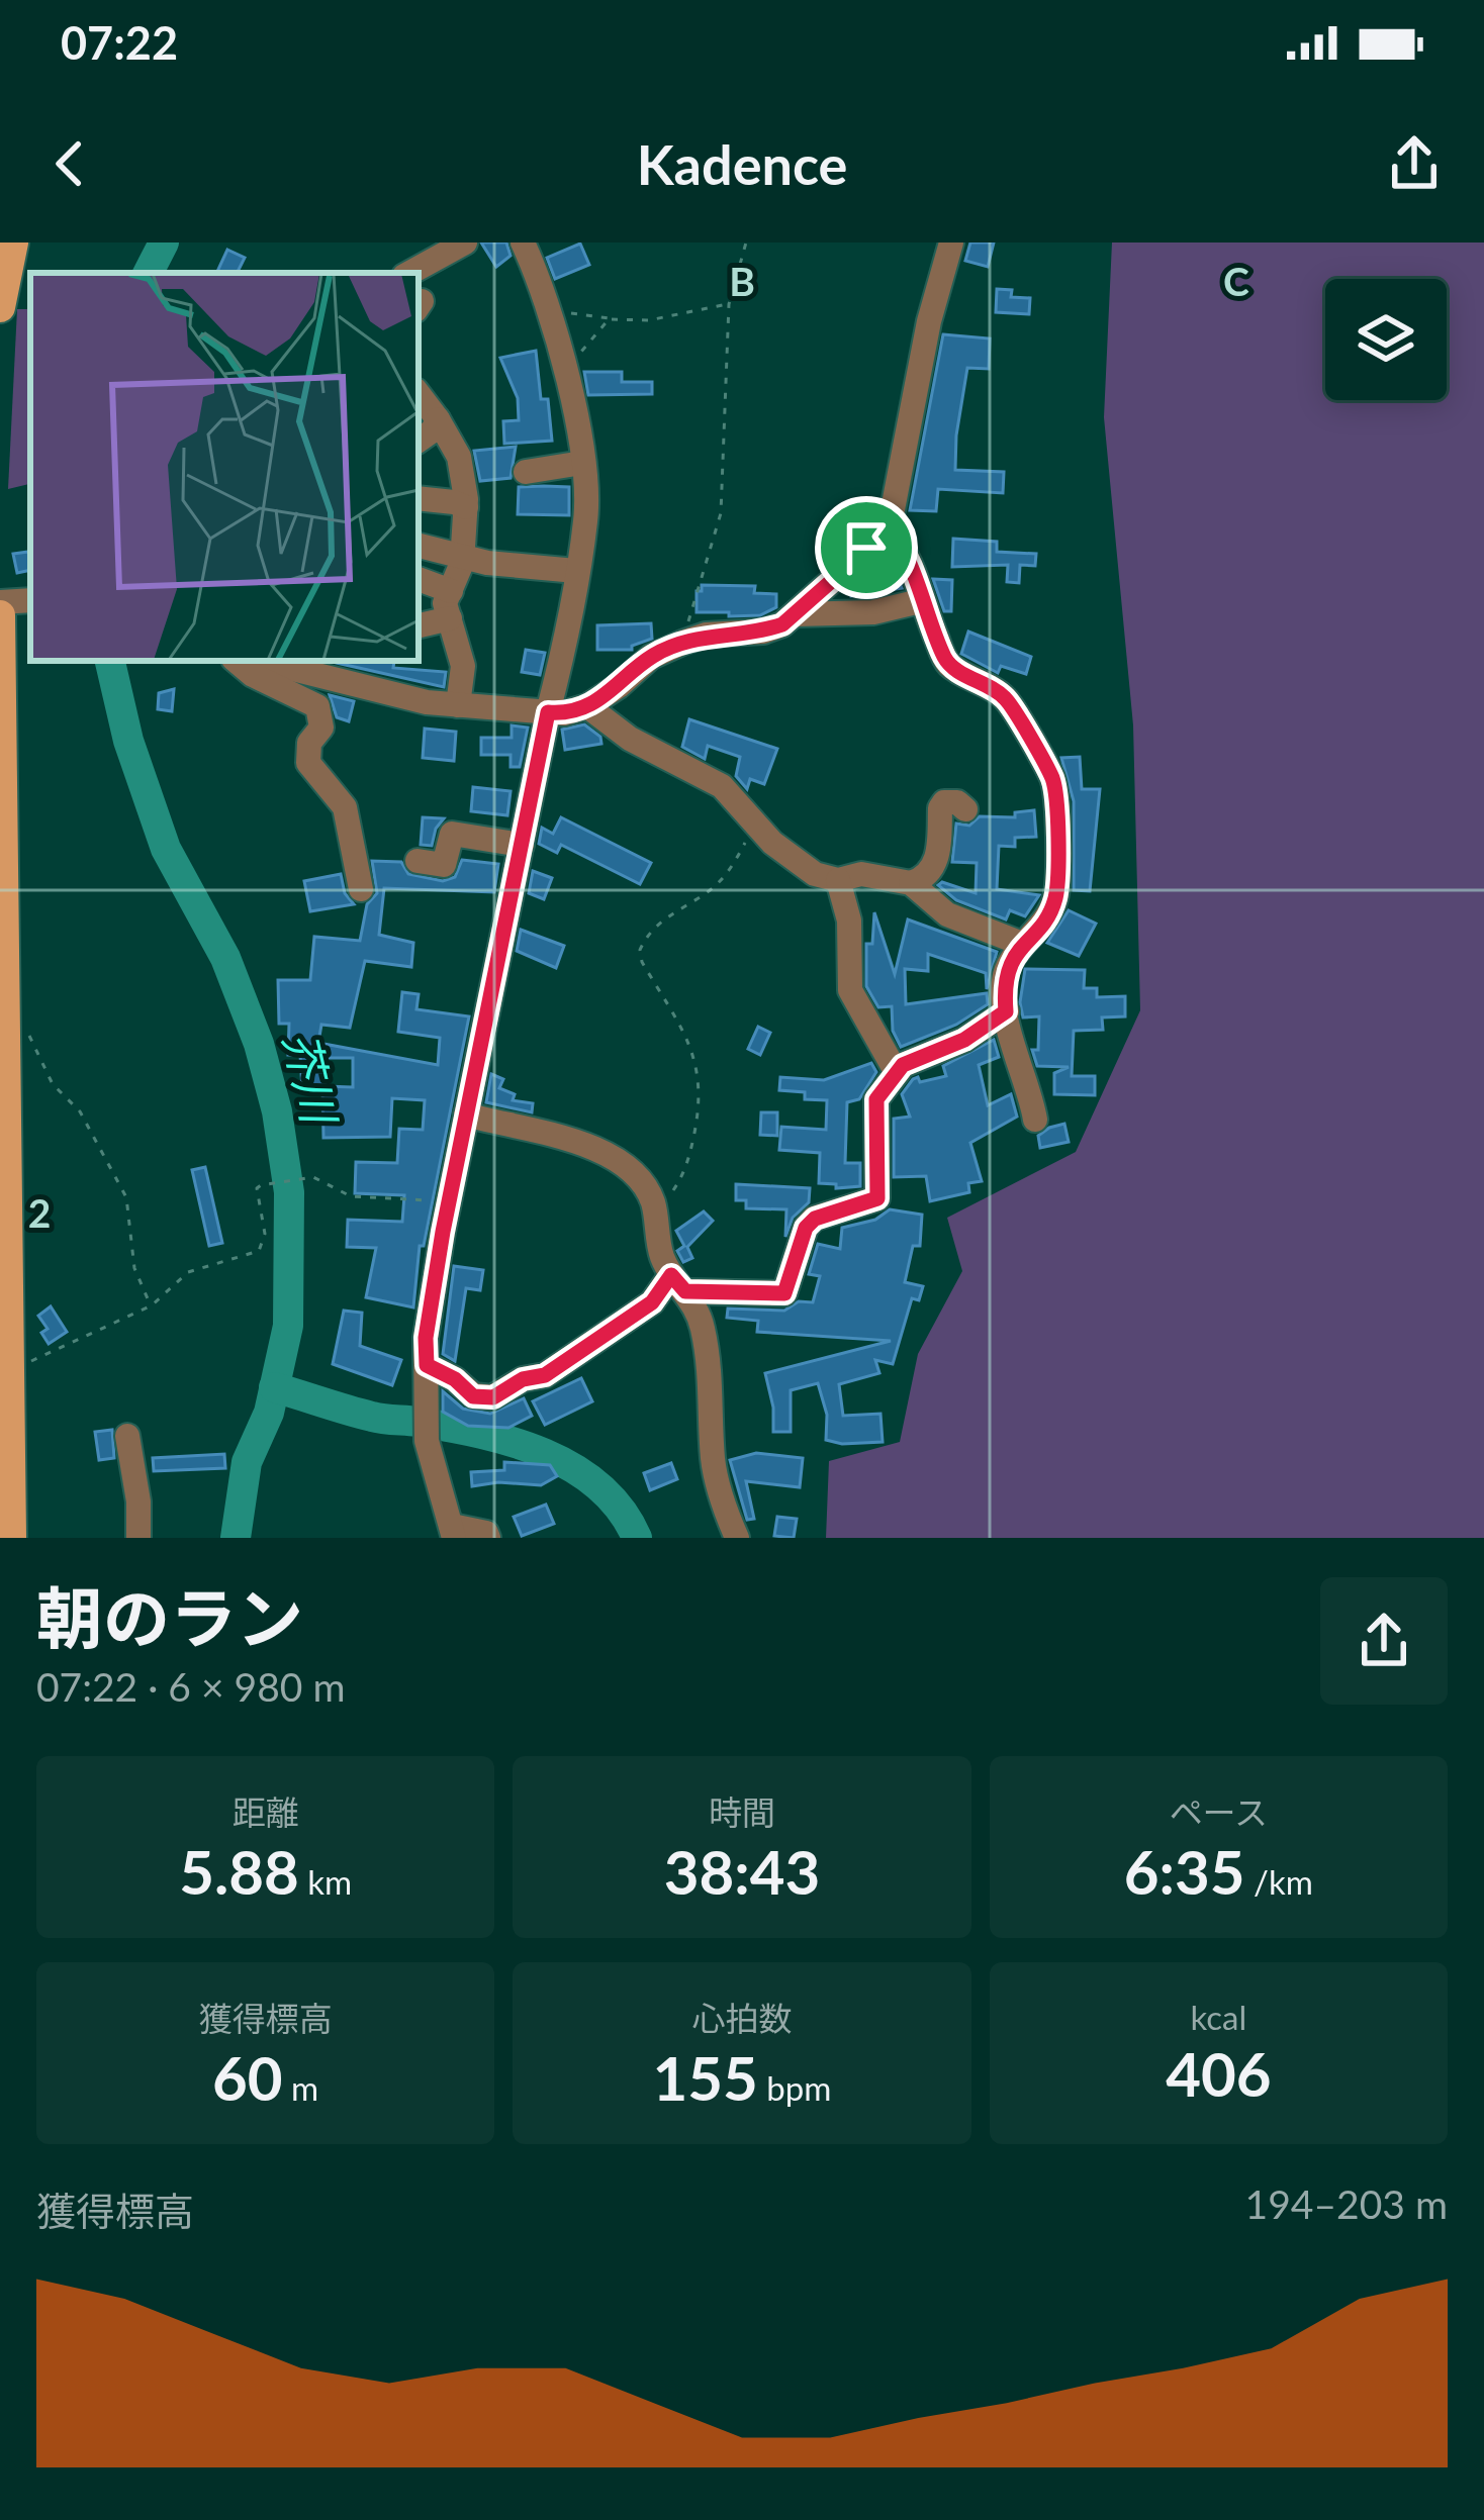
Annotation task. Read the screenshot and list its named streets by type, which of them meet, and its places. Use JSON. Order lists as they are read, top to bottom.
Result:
{
  "water": ["芥川"],
  "page": {
    "status": "07:22",
    "header": "Kadence",
    "heading": ["朝のラン", "07:22 · 6 × 980 m"],
    "stats": [
      ["距離", "5.88 km"],
      ["時間", "38:43"],
      ["ペース", "6:35 /km"],
      ["獲得標高", "60 m"],
      ["心拍数", "155 bpm"],
      ["kcal", "406"]
    ],
    "chart": ["獲得標高", "194–203 m"]
  },
  "grid": {
    "columns": ["B", "C"],
    "rows": ["2"]
  }
}
